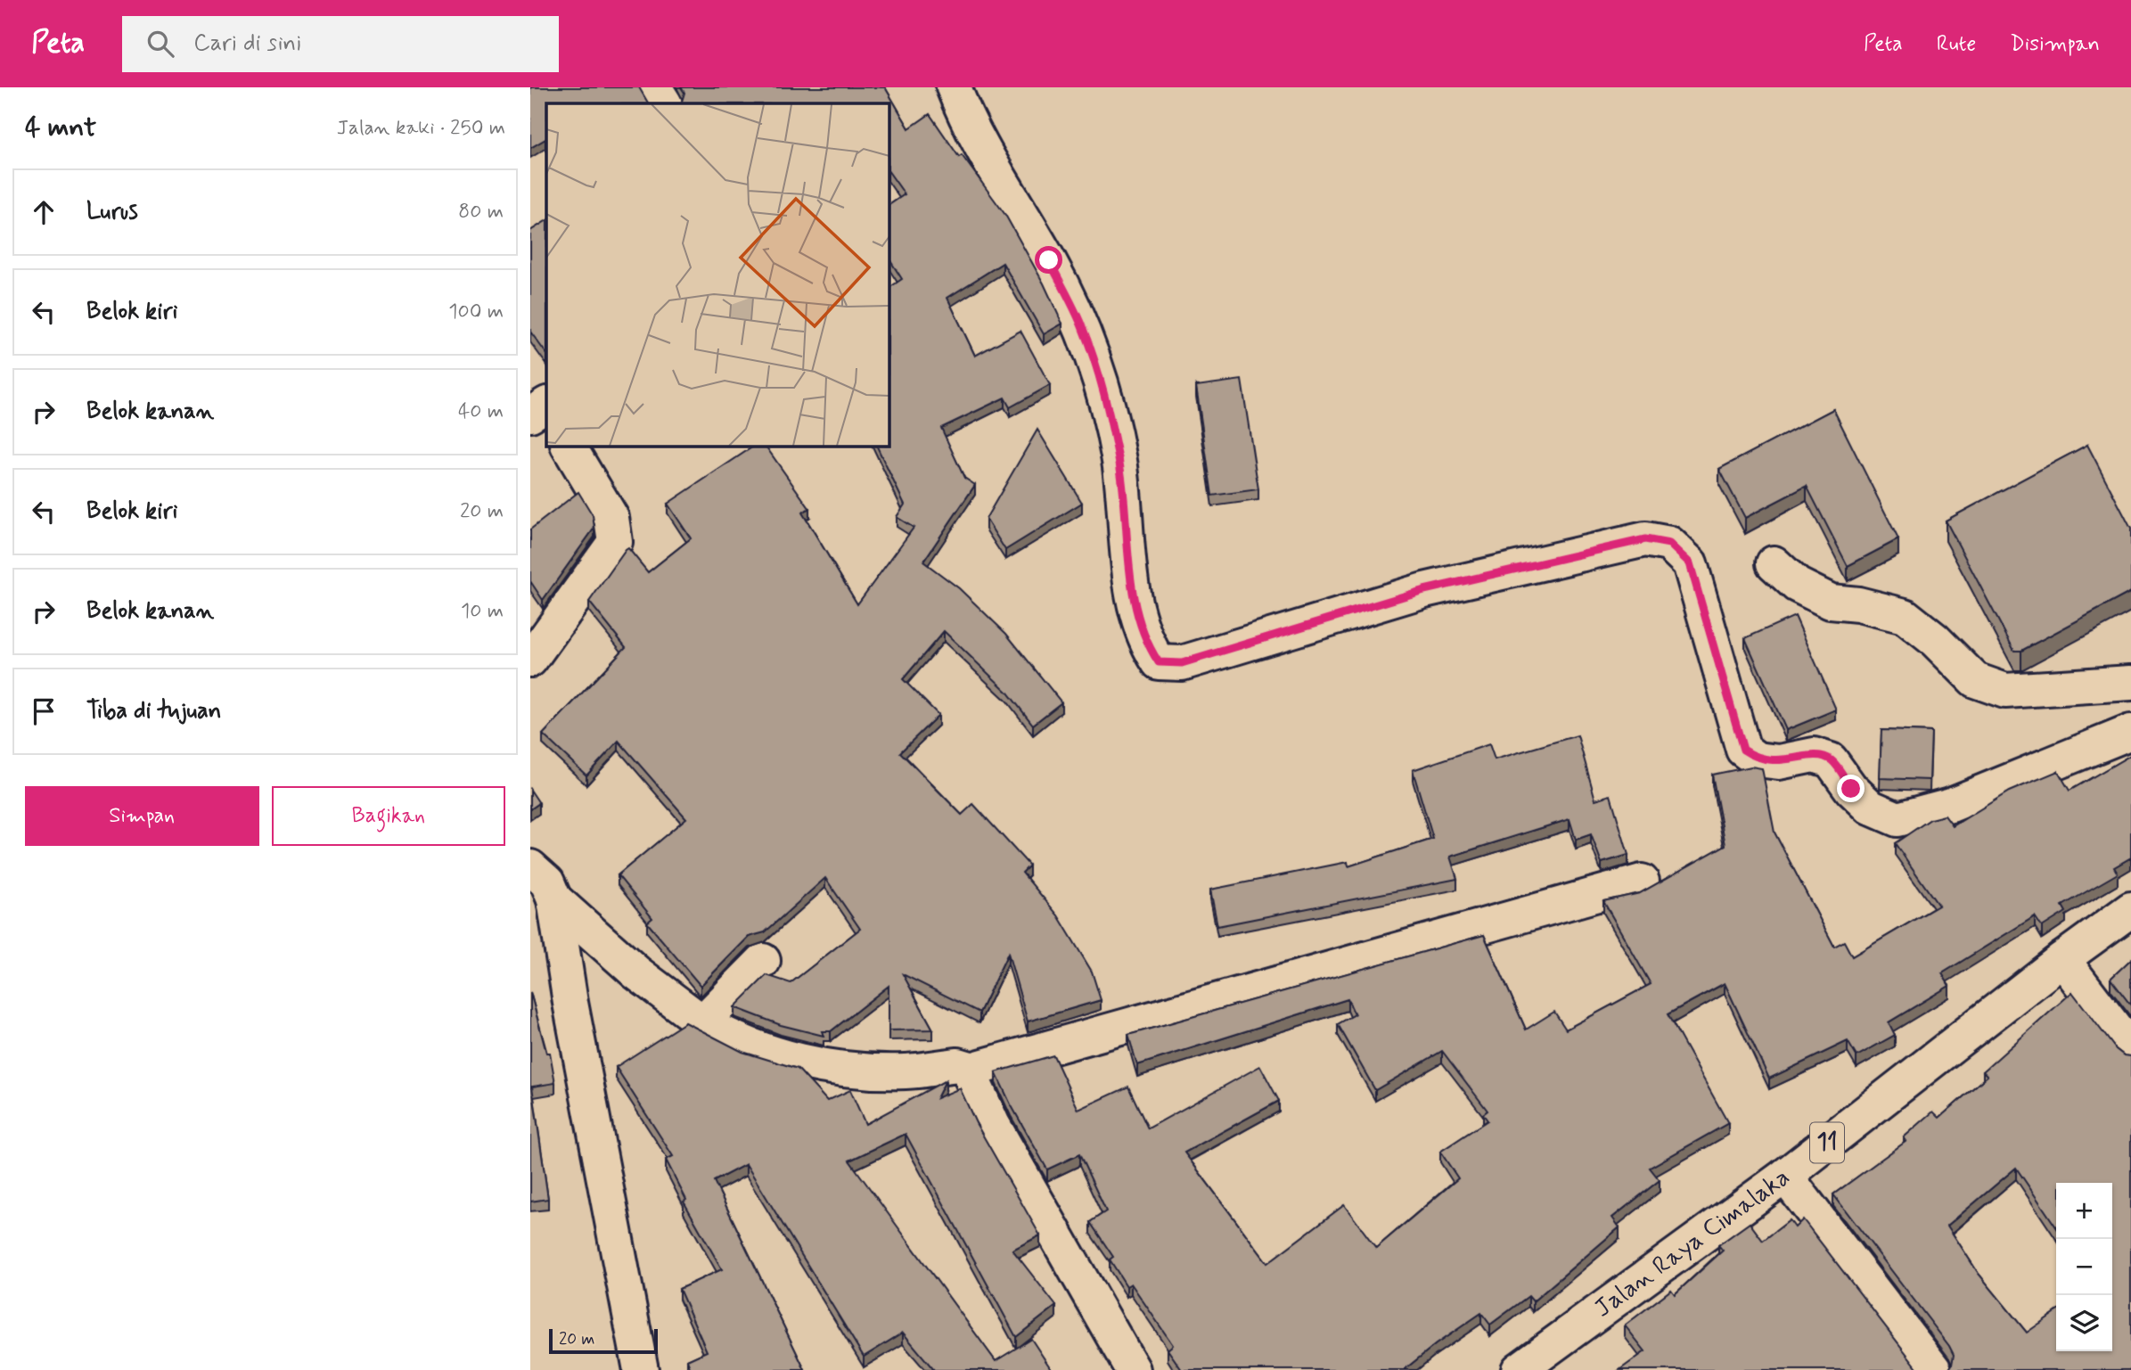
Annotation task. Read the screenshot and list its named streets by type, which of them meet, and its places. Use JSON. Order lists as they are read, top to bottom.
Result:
{
  "streets": {
    "main road": ["11", "Jalan Raya Cimalaka"]
  },
  "scale_bar": "20 m",
  "page": {
    "header": "Peta",
    "search": "Cari di sini",
    "nav": ["Peta", "Rute", "Disimpan"],
    "heading": ["4 mnt", "Jalan kaki · 250 m"],
    "list": [
      ["Lurus", "80 m"],
      ["Belok kiri", "100 m"],
      ["Belok kanan", "40 m"],
      ["Belok kiri", "20 m"],
      ["Belok kanan", "10 m"],
      "Tiba di tujuan"
    ],
    "buttons": ["Simpan", "Bagikan"],
    "map_buttons": ["+", "−"],
    "scale": "20 m"
  }
}
